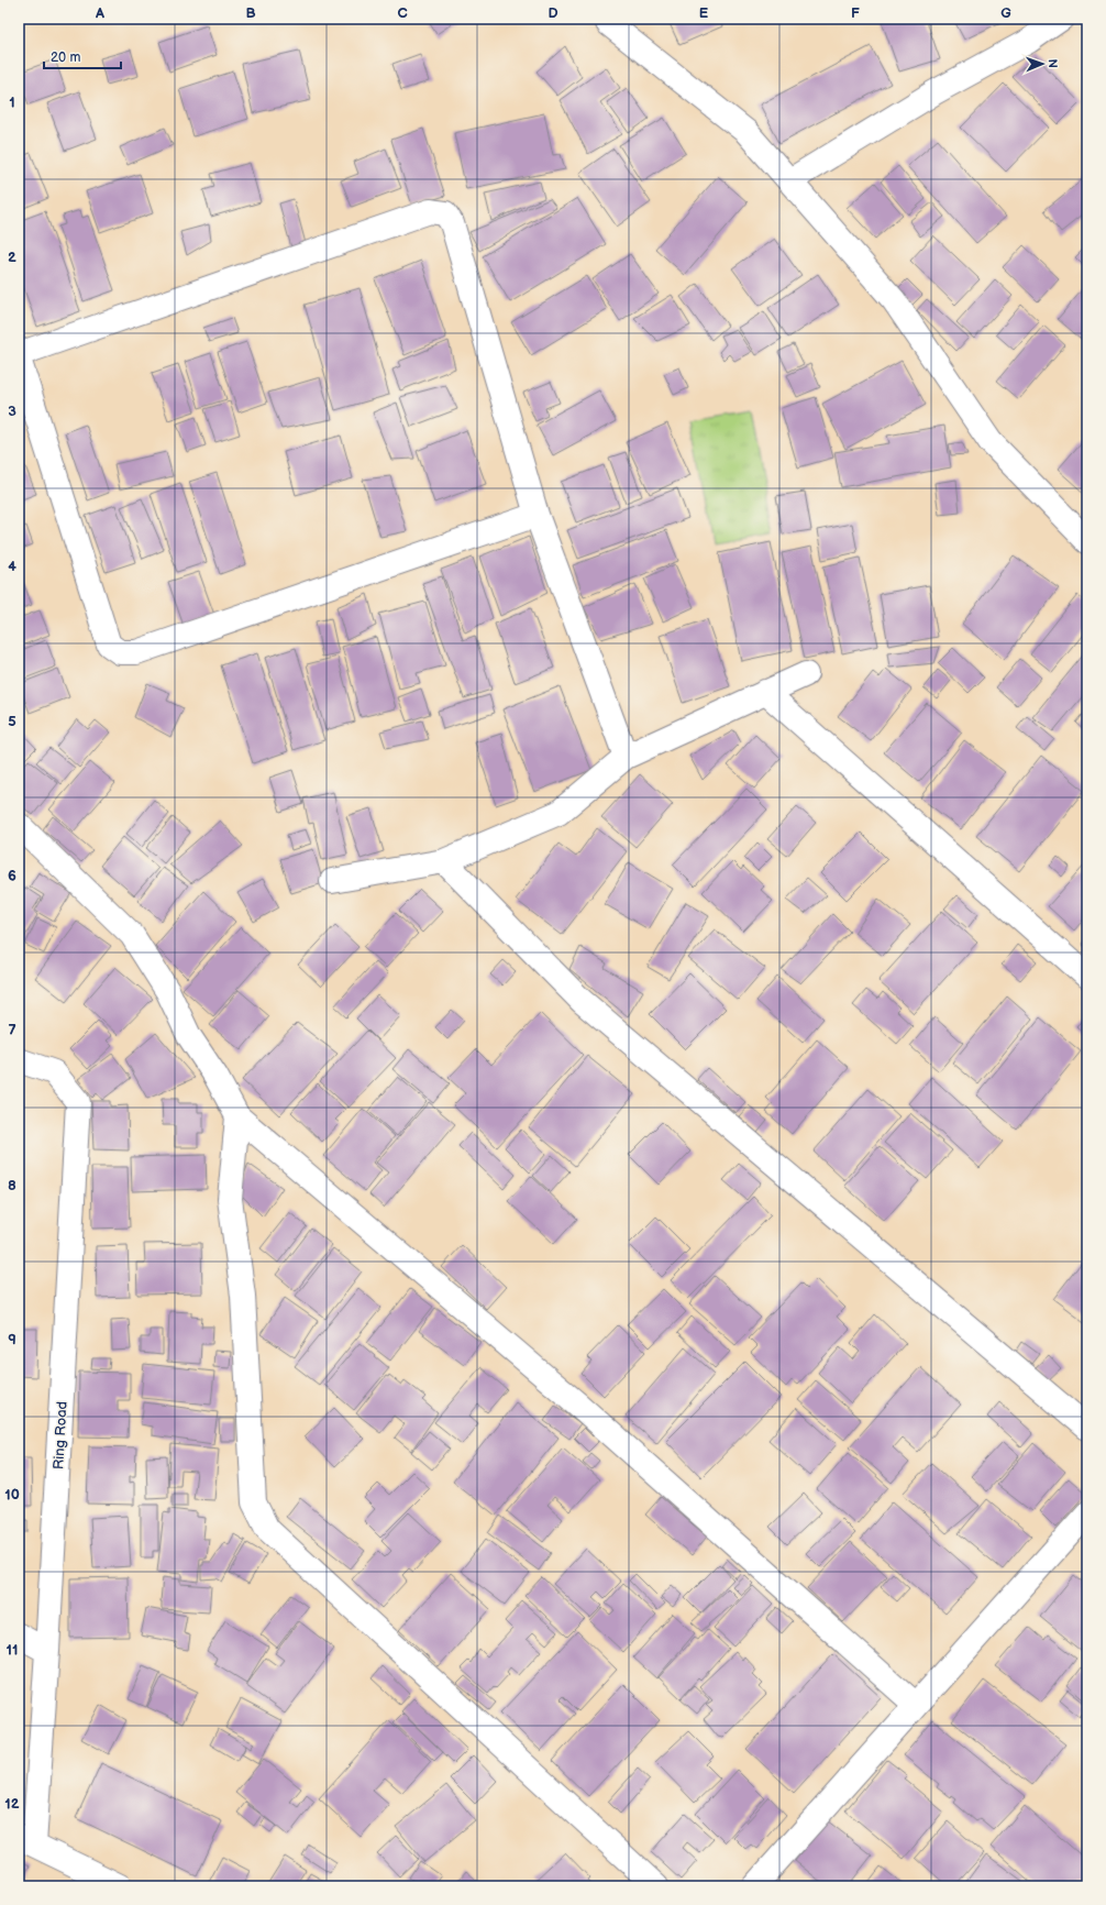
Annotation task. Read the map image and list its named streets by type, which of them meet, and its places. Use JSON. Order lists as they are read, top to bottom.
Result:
{
  "streets": {
    "street": ["Ring Road"]
  },
  "scale_bar": "20 m",
  "north": "right",
  "grid": {
    "columns": [
      "A",
      "B",
      "C",
      "D",
      "E",
      "F",
      "G"
    ],
    "rows": [
      "1",
      "2",
      "3",
      "4",
      "5",
      "6",
      "7",
      "8",
      "9",
      "10",
      "11",
      "12"
    ]
  }
}
